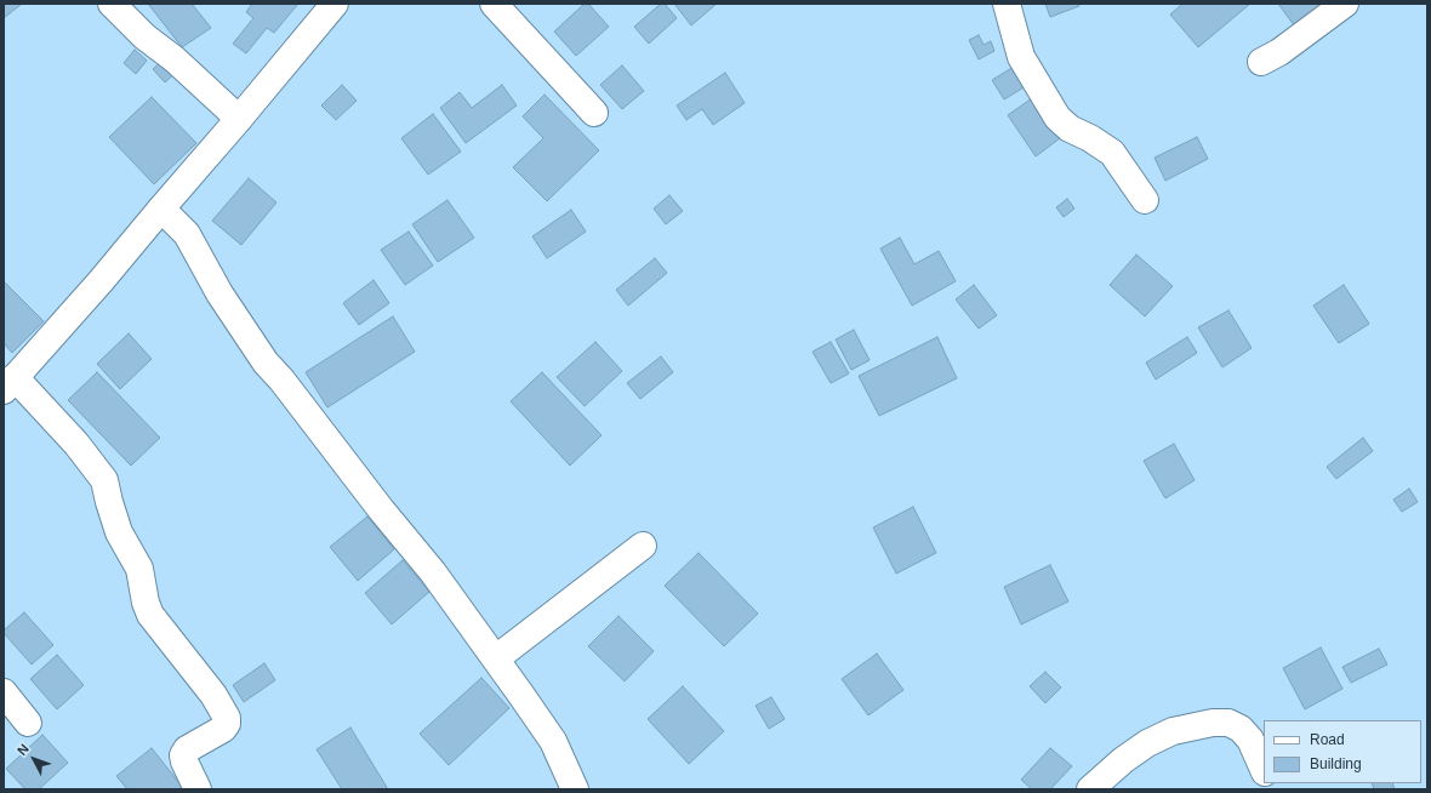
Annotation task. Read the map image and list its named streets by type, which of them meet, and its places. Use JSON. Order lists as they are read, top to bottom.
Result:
{
  "legend": ["Road", "Building"],
  "north": "top left"
}
